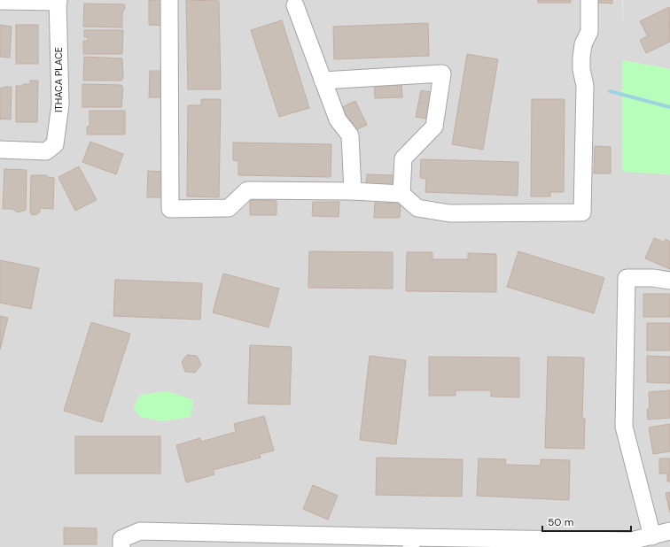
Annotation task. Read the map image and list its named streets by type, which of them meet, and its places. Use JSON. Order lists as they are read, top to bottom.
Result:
{
  "streets": {
    "street": ["ITHACA PLACE"]
  },
  "scale_bar": "50 m"
}
